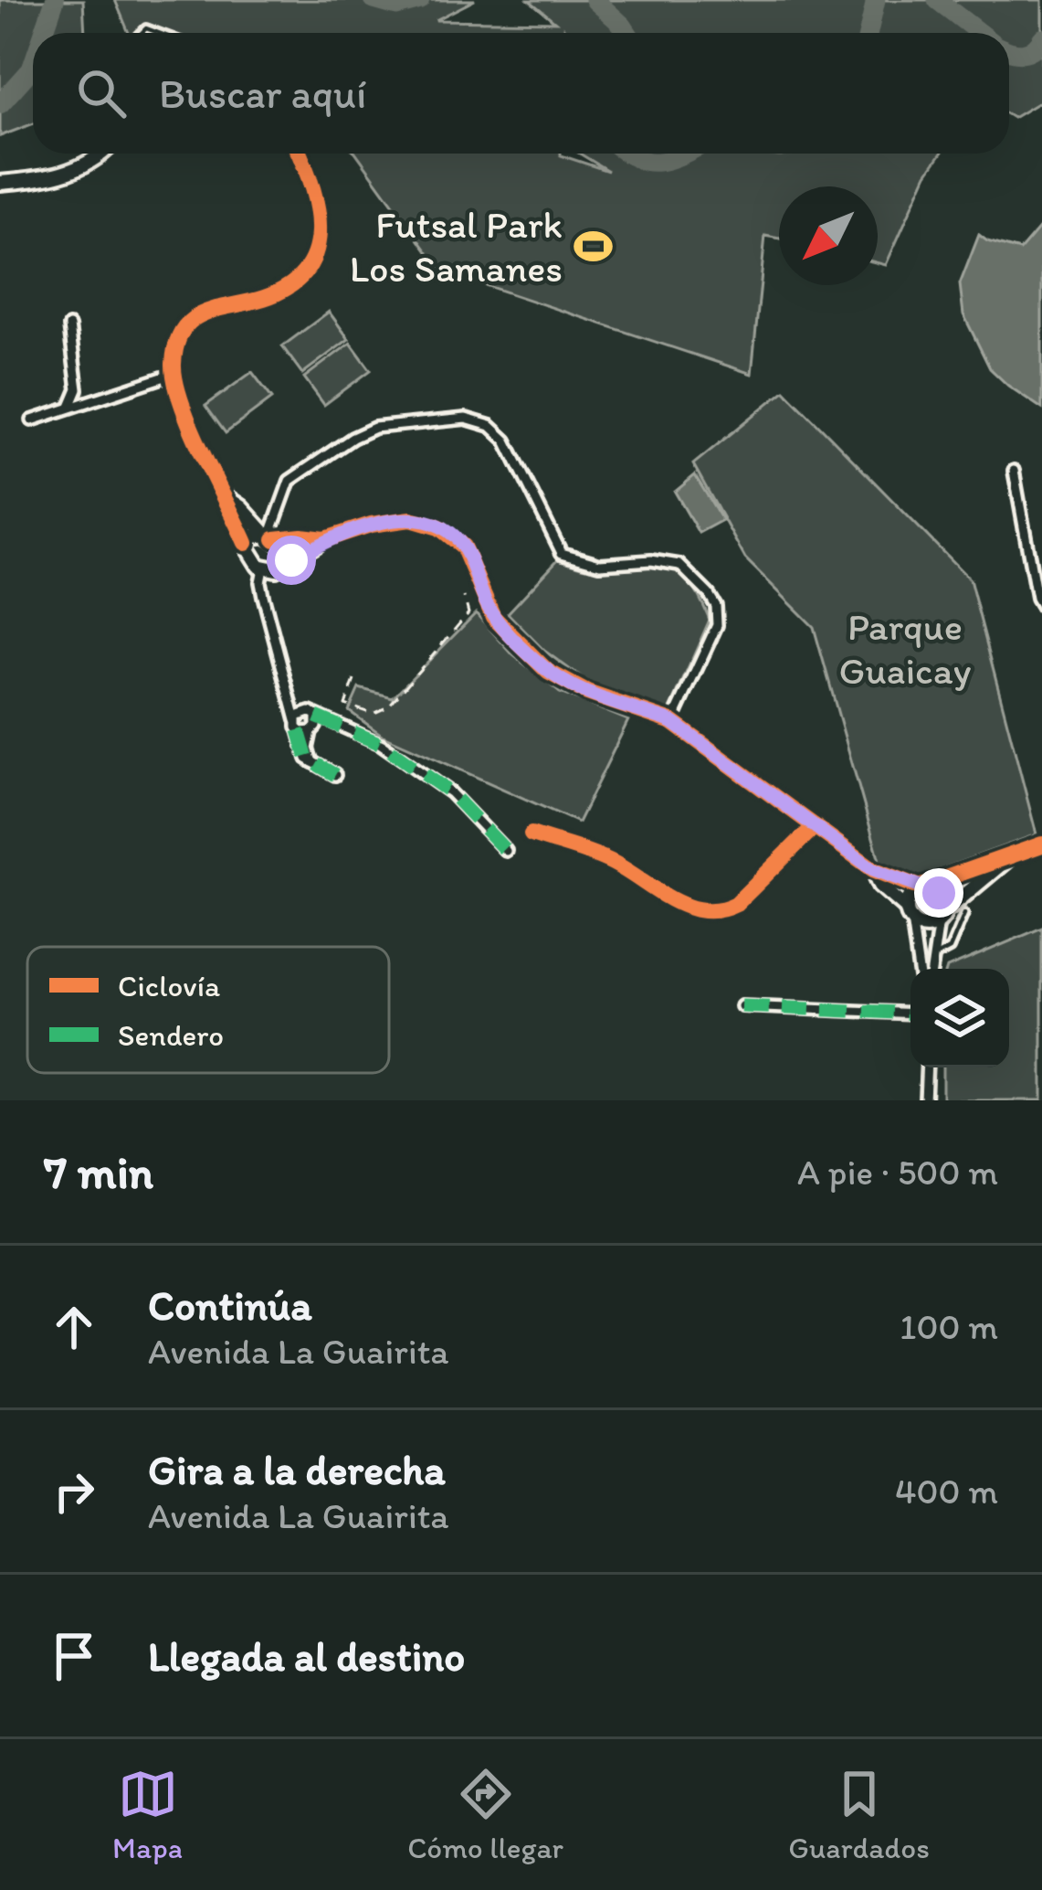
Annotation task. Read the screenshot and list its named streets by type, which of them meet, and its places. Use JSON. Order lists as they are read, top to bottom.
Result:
{
  "parks": ["Parque Guaicay"],
  "places": {
    "sports": ["Futsal Park Los Samanes"]
  },
  "legend": ["Ciclovía", "Sendero"],
  "north": "bottom left",
  "page": {
    "search": "Buscar aquí",
    "heading": ["7 min", "A pie · 500 m"],
    "list": [
      ["Continúa", "Avenida La Guairita", "100 m"],
      ["Gira a la derecha", "Avenida La Guairita", "400 m"],
      "Llegada al destino"
    ],
    "nav": ["Mapa", "Cómo llegar", "Guardados"]
  }
}
